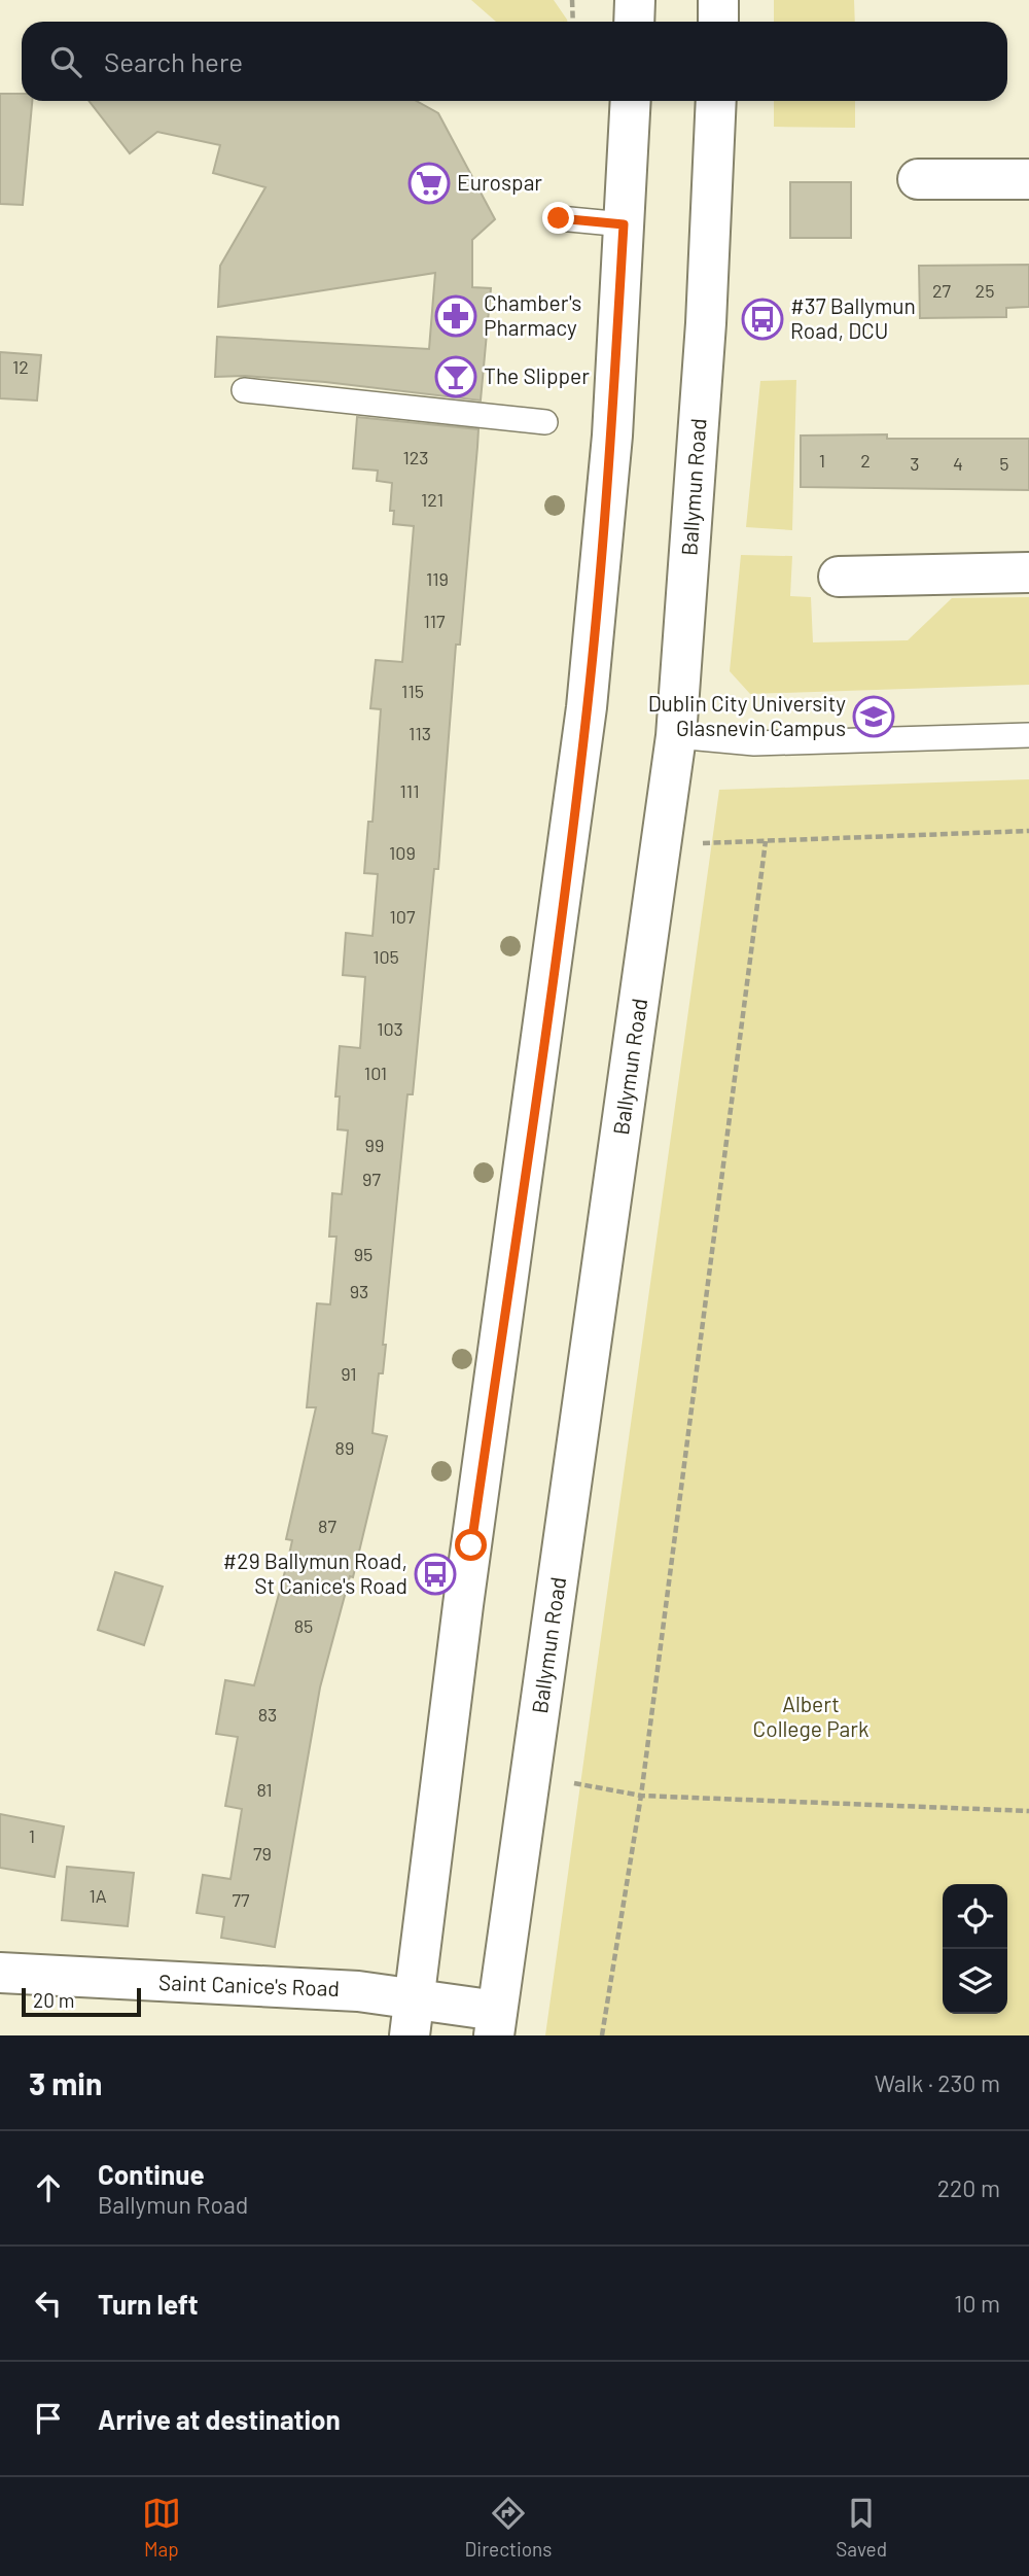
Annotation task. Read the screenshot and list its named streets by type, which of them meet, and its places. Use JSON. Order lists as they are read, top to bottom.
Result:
{
  "streets": {
    "main road": ["Ballymun Road", "Saint Canice's Road"]
  },
  "crossings": [
    ["Ballymun Road", "Saint Canice's Road"]
  ],
  "parks": ["Albert College Park"],
  "places": {
    "supermarket": ["Eurospar"],
    "pharmacy": ["Chamber's Pharmacy"],
    "bus stop": ["#37 Ballymun Road, DCU", "#29 Ballymun Road, St Canice's Road"],
    "bar": ["The Slipper"],
    "school or university": ["Dublin City University Glasnevin Campus"]
  },
  "house_numbers": [
    "27",
    "25",
    "12",
    "123",
    "1",
    "2",
    "3",
    "4",
    "5",
    "121",
    "119",
    "117",
    "115",
    "113",
    "111",
    "109",
    "107",
    "105",
    "103",
    "101",
    "99",
    "97",
    "95",
    "93",
    "91",
    "89",
    "87",
    "85",
    "83",
    "81",
    "1",
    "79",
    "1A",
    "77"
  ],
  "scale_bar": "20 m",
  "page": {
    "search": "Search here",
    "scale": "20 m",
    "heading": ["3 min", "Walk · 230 m"],
    "list": [
      ["Continue", "Ballymun Road", "220 m"],
      ["Turn left", "10 m"],
      "Arrive at destination"
    ],
    "nav": ["Map", "Directions", "Saved"]
  }
}
